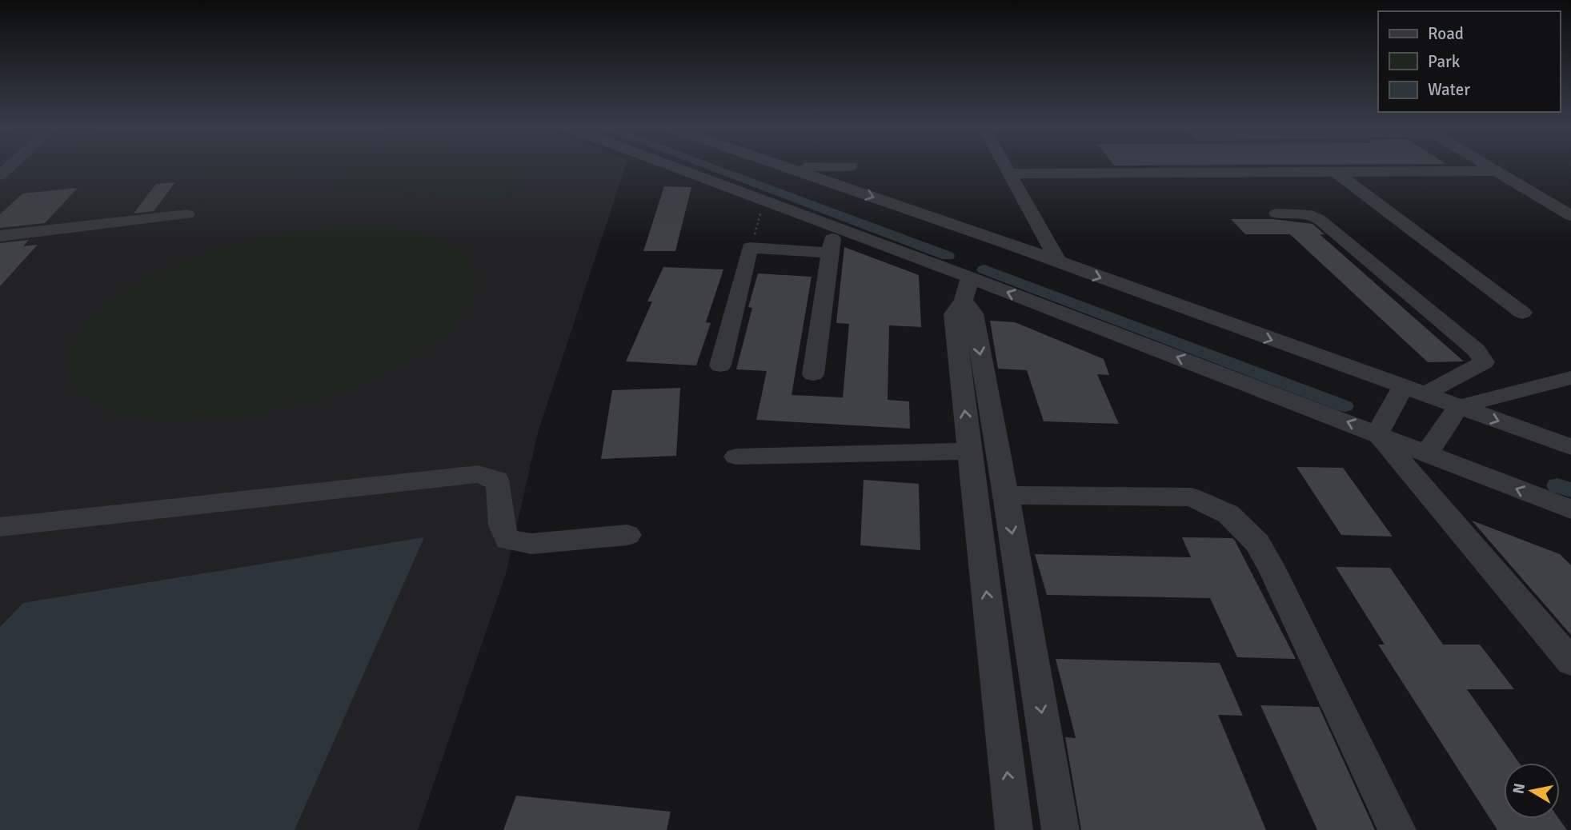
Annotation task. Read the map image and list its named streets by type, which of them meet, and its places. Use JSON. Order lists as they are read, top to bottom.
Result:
{
  "legend": ["Road", "Park", "Water"],
  "north": "left"
}
